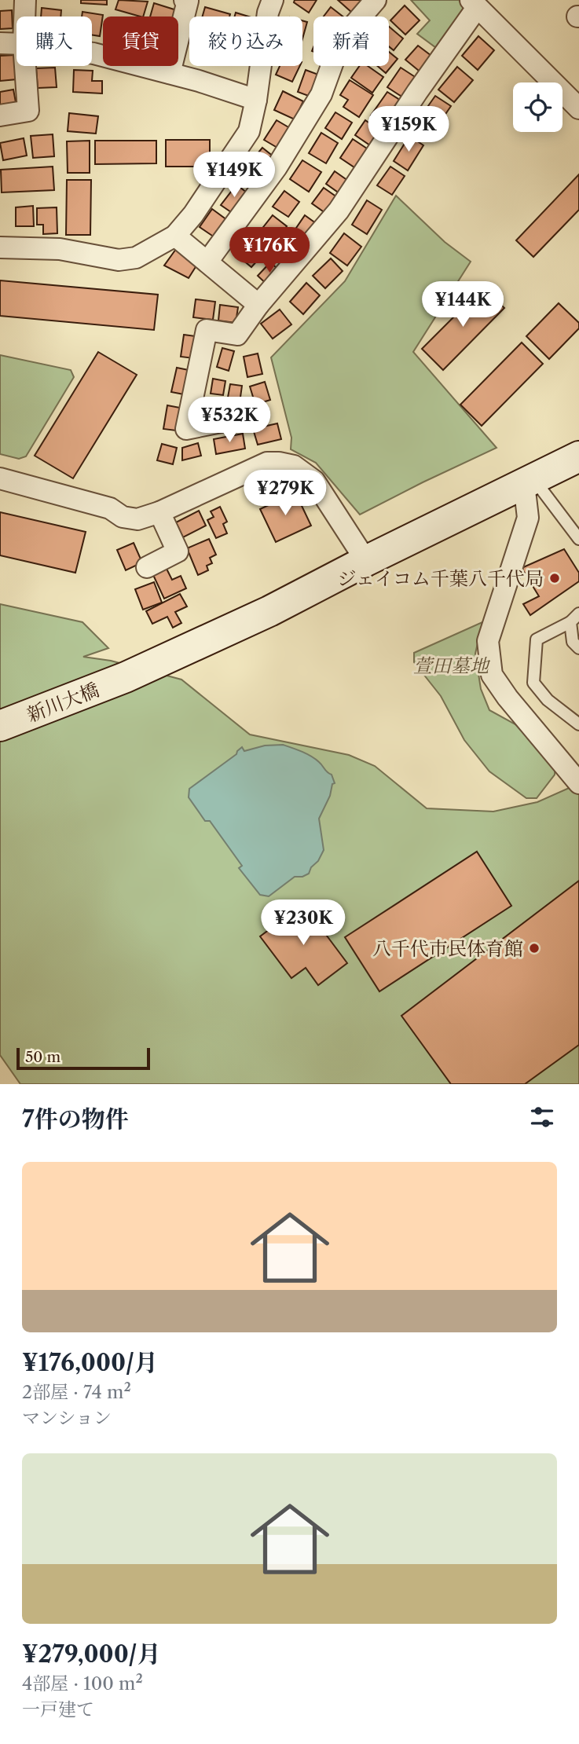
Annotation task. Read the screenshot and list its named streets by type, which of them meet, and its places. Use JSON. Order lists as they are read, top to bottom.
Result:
{
  "streets": {
    "street": ["新川大橋"]
  },
  "parks": ["萱田墓地"],
  "places": ["ジェイコム千葉八千代局", "八千代市民体育館"],
  "scale_bar": "50 m",
  "page": {
    "chip": [
      "購入",
      "賃貸",
      "絞り込み",
      "新着"
    ],
    "price": [
      "¥159K",
      "¥149K",
      "¥176K",
      "¥144K",
      "¥532K",
      "¥279K",
      "¥230K"
    ],
    "scale": "50 m",
    "heading": "7件の物件",
    "list": [
      {
        "name": "¥176,000/月",
        "note": "2部屋 · 74 m² · マンション"
      },
      {
        "name": "¥279,000/月",
        "note": "4部屋 · 100 m² · 一戸建て"
      }
    ]
  }
}
